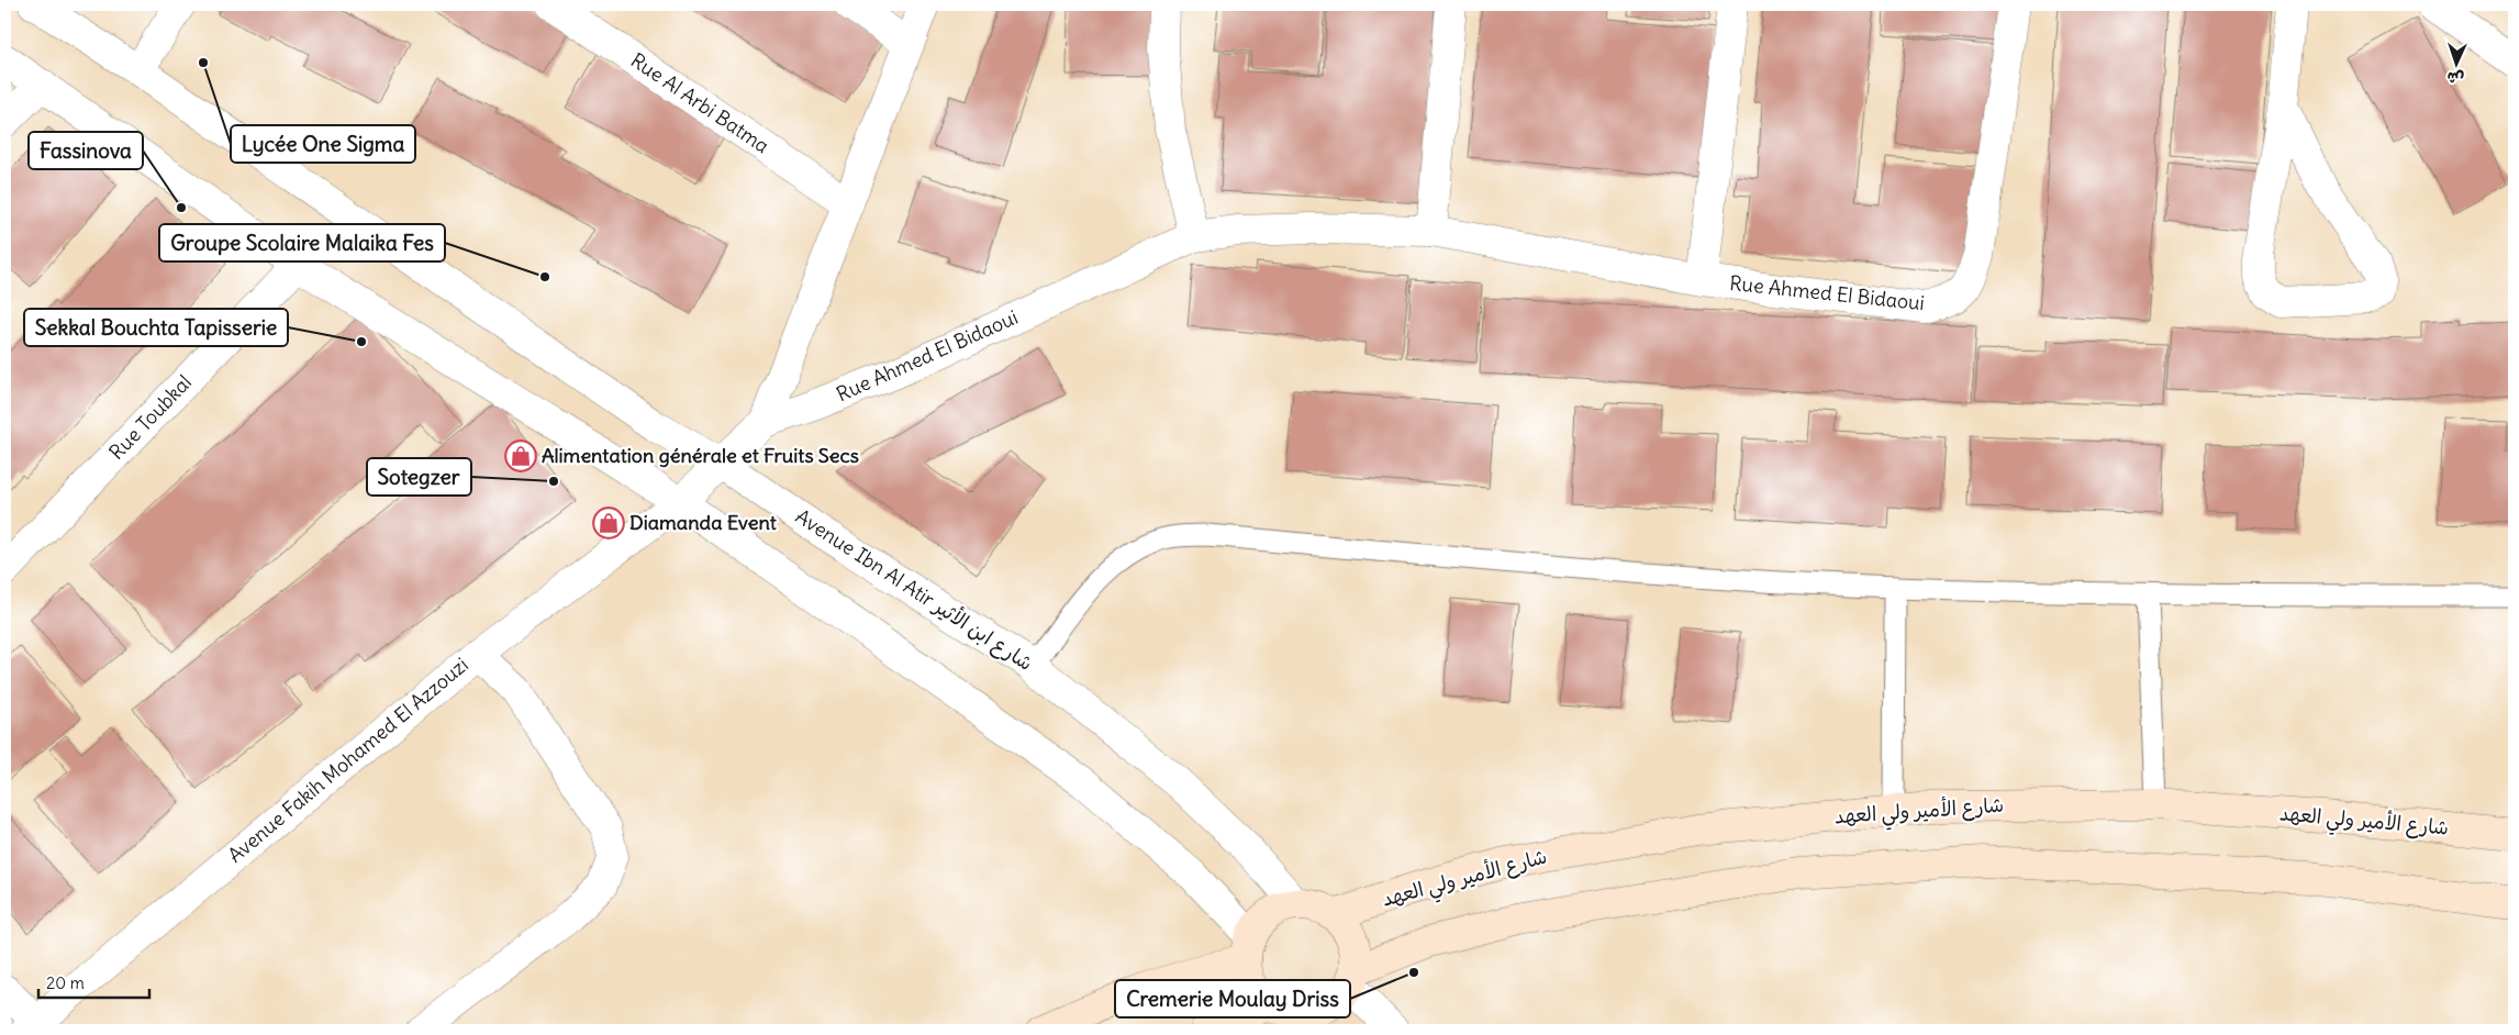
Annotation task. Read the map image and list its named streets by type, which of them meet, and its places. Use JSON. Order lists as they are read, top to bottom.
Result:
{
  "streets": {
    "main road": ["شارع الأمير ولي العهد"],
    "street": [
      "Rue Al Arbi Batma",
      "Rue Ahmed El Bidaoui",
      "Rue Toubkal",
      "Avenue Ibn Al Atir شارع ابن الأثير",
      "Avenue Fakih Mohamed El Azzouzi"
    ]
  },
  "crossings": [
    ["Rue Ahmed El Bidaoui", "Avenue Ibn Al Atir شارع ابن الأثير"],
    ["Rue Ahmed El Bidaoui", "Avenue Fakih Mohamed El Azzouzi"],
    ["Avenue Ibn Al Atir شارع ابن الأثير", "شارع الأمير ولي العهد"]
  ],
  "places": {
    "other": [
      "Lycée One Sigma",
      "Fassinova",
      "Groupe Scolaire Malaika Fes",
      "Sekkal Bouchta Tapisserie",
      "Sotegzer",
      "Cremerie Moulay Driss"
    ],
    "shop": ["Alimentation générale et Fruits Secs", "Diamanda Event"]
  },
  "scale_bar": "20 m",
  "north": "bottom"
}
